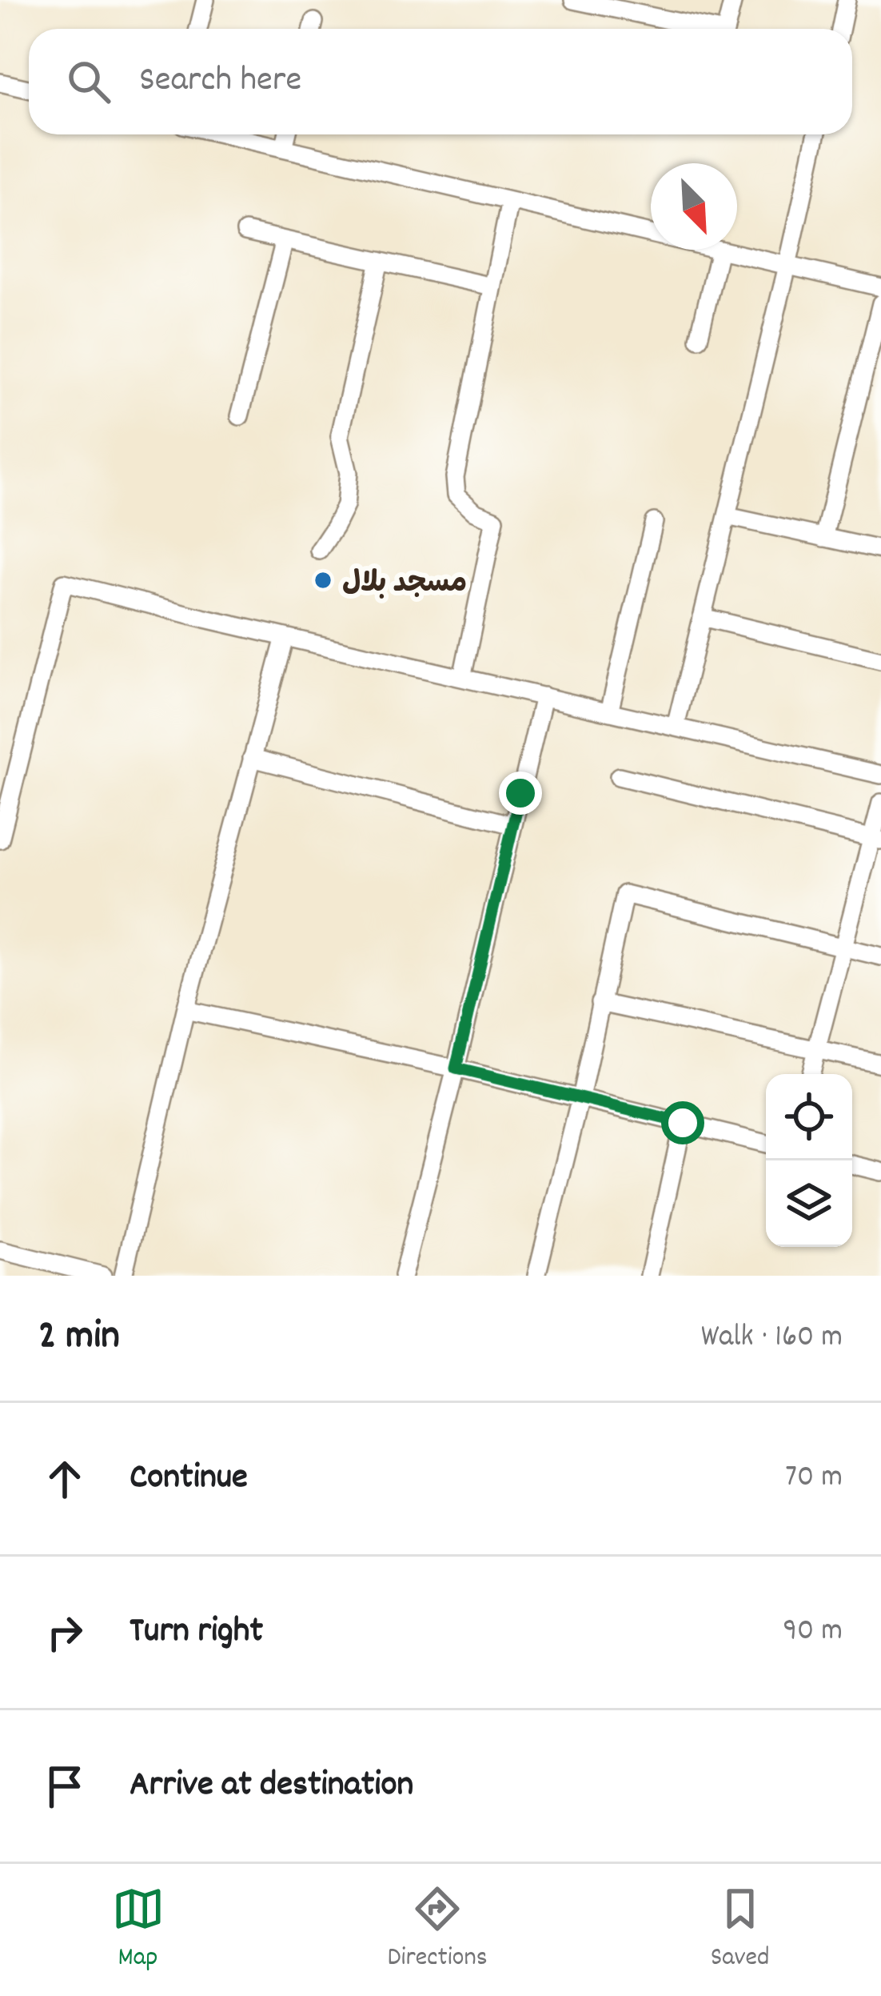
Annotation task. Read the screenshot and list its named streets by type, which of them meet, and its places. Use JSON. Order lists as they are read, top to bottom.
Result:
{
  "places": ["مسجد بلال"],
  "north": "bottom right",
  "page": {
    "search": "Search here",
    "heading": ["2 min", "Walk · 160 m"],
    "list": [
      ["Continue", "70 m"],
      ["Turn right", "90 m"],
      "Arrive at destination"
    ],
    "nav": ["Map", "Directions", "Saved"]
  }
}
